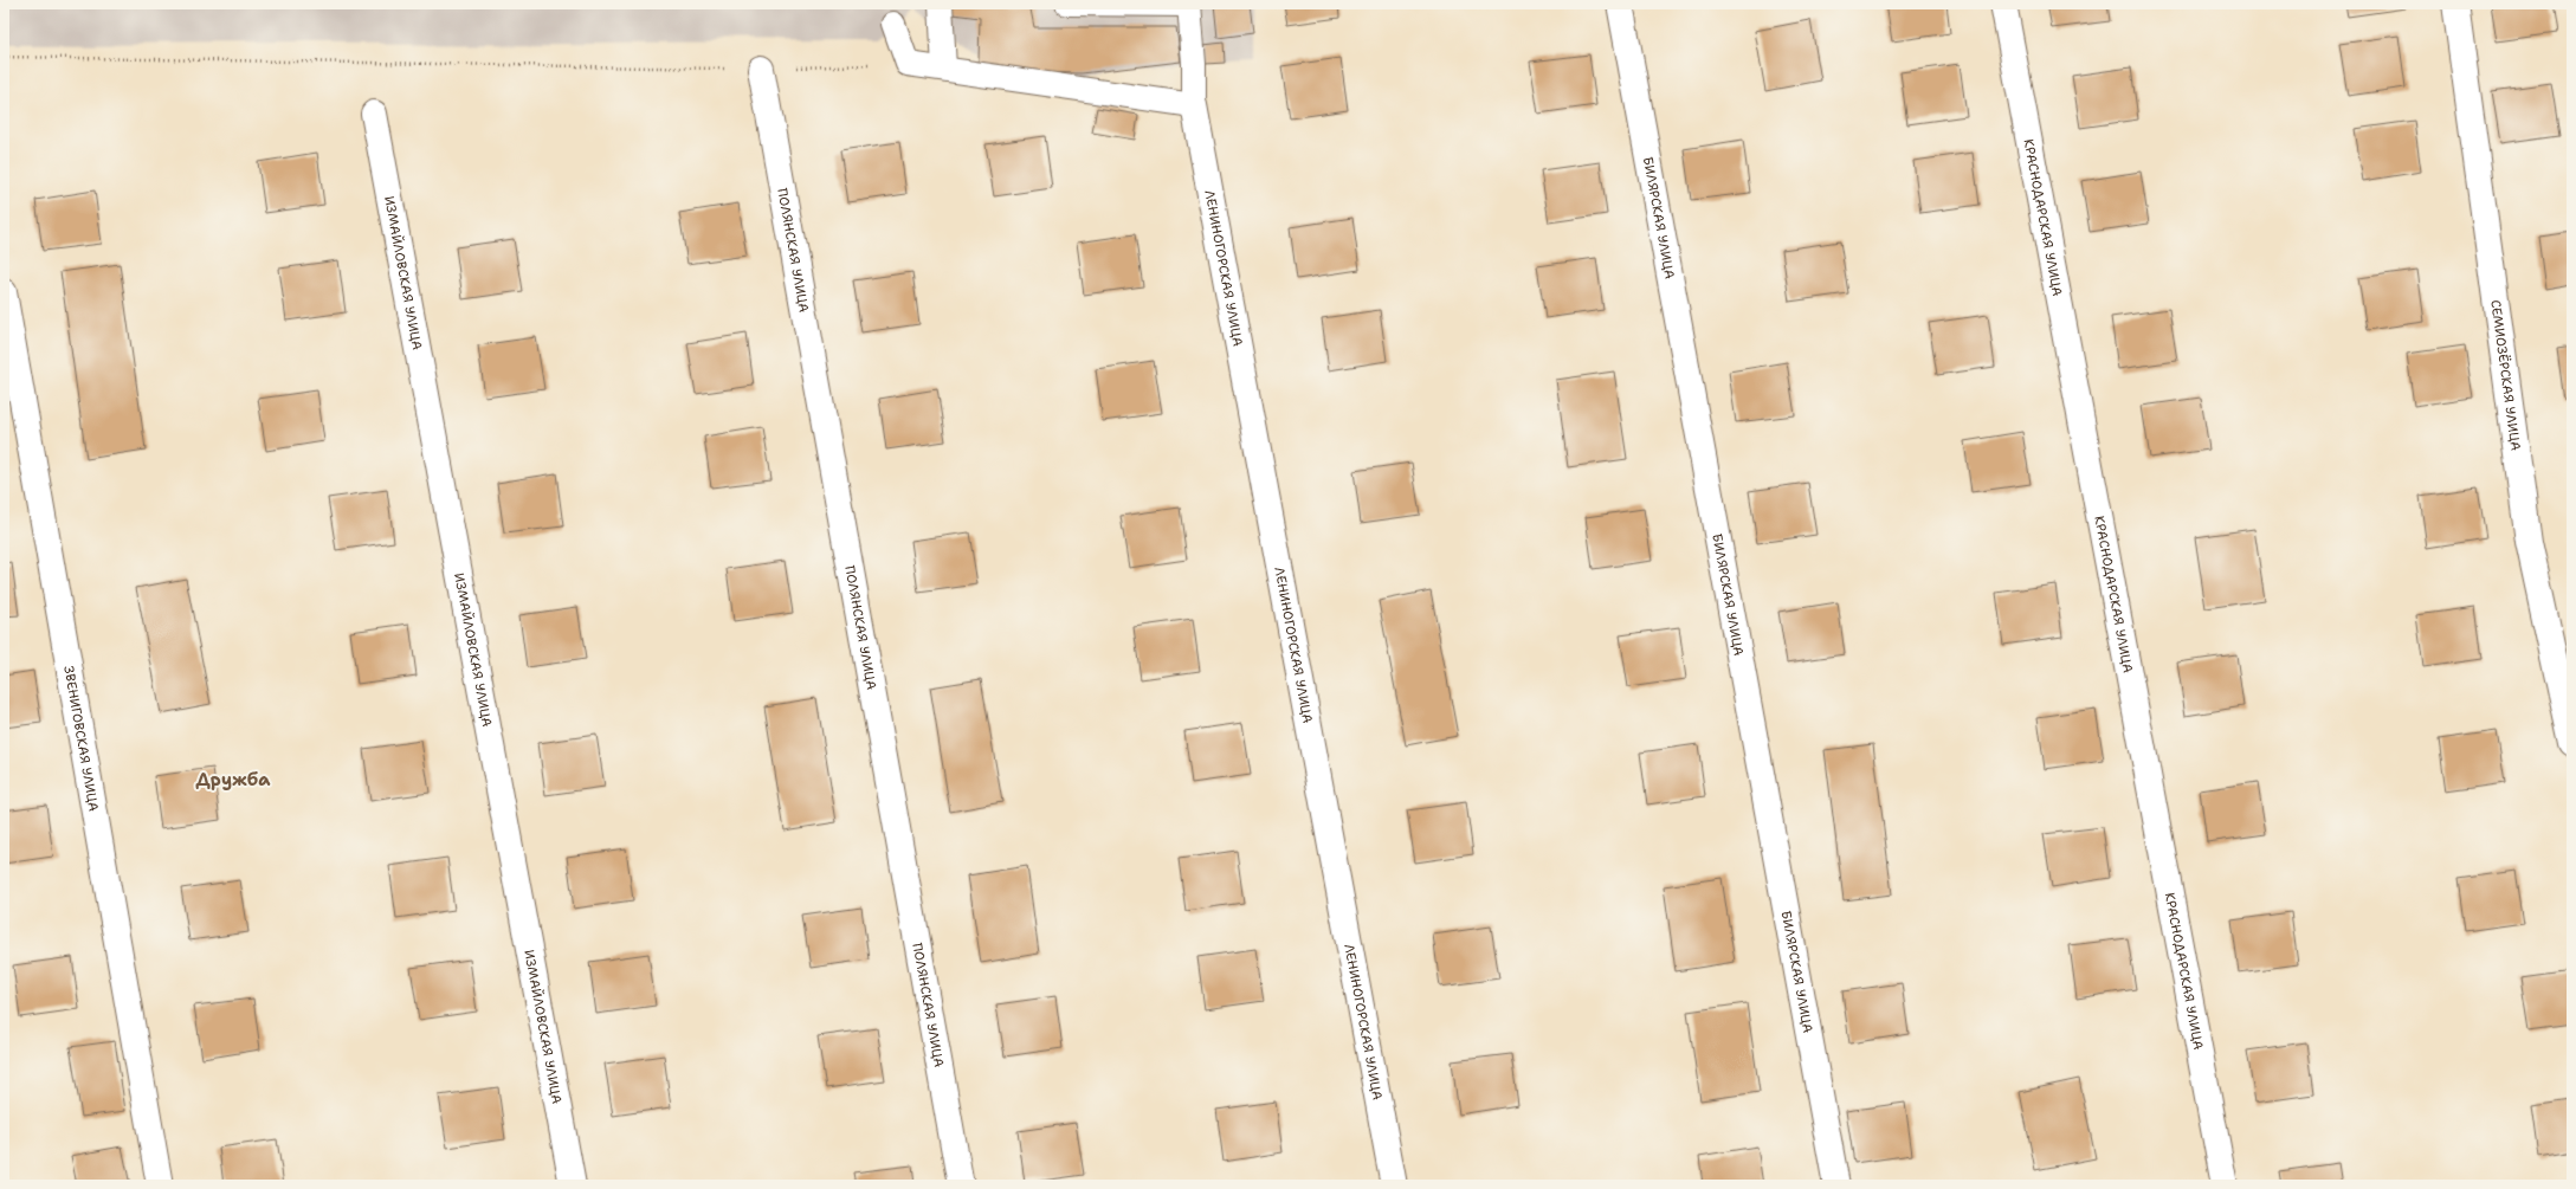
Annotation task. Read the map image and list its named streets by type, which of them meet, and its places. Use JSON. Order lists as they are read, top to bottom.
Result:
{
  "streets": {
    "street": [
      "БИЛЯРСКАЯ УЛИЦА",
      "КРАСНОДАРСКАЯ УЛИЦА",
      "ПОЛЯНСКАЯ УЛИЦА",
      "ЛЕНИНОГОРСКАЯ УЛИЦА",
      "ИЗМАЙЛОВСКАЯ УЛИЦА",
      "СЕМИОЗЁРСКАЯ УЛИЦА",
      "ЗВЕНИГОВСКАЯ УЛИЦА"
    ]
  },
  "districts": ["Дружба"]
}
